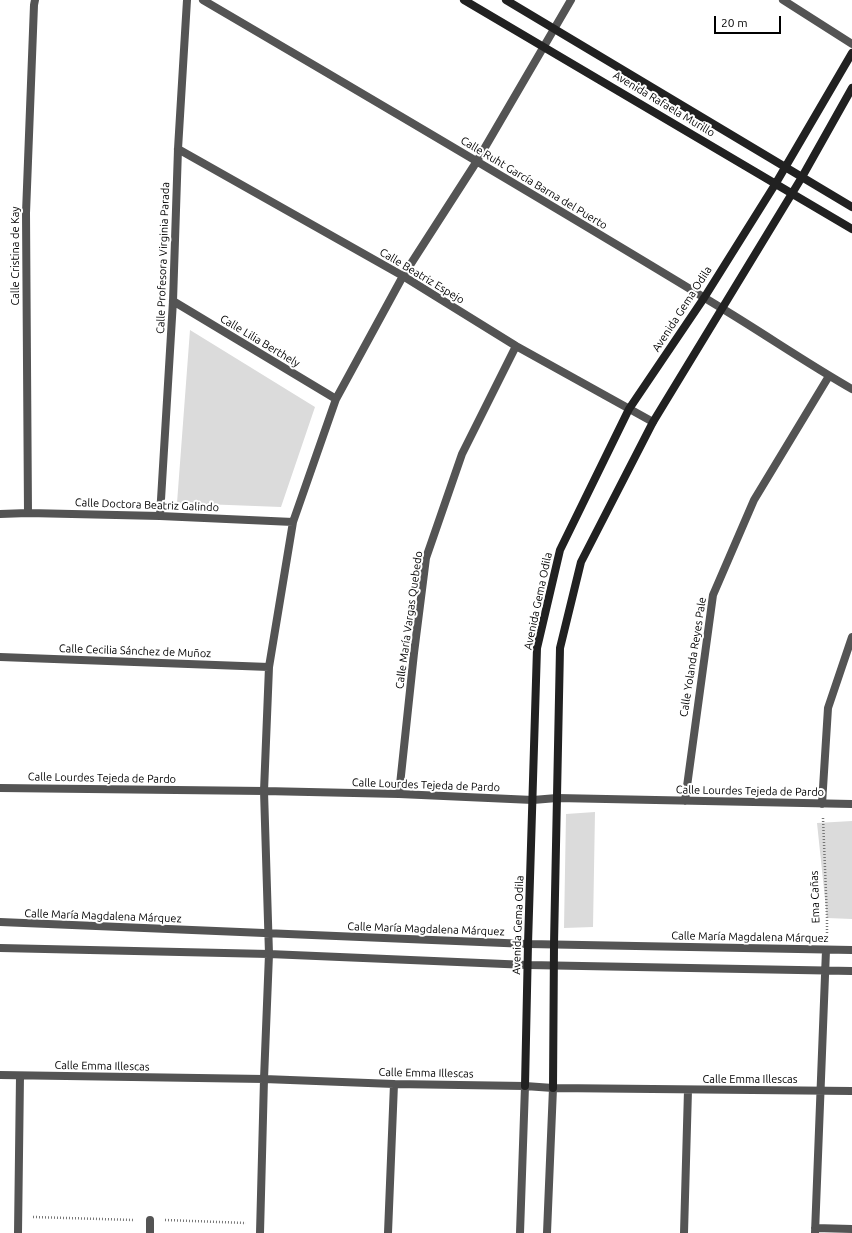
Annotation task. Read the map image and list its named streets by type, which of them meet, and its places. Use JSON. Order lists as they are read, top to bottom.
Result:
{
  "streets": {
    "street": [
      "Avenida Rafaela Murillo",
      "Calle Ruht García Barna del Puerto",
      "Calle Cristina de Kay",
      "Calle Profesora Virginia Parada",
      "Calle Beatriz Espejo",
      "Avenida Gema Odila",
      "Calle Lilia Berthely",
      "Calle Doctora Beatriz Galindo",
      "Calle María Vargas Quebedo",
      "Calle Cecilia Sánchez de Muñoz",
      "Calle Yolanda Reyes Pale",
      "Calle Lourdes Tejeda de Pardo",
      "Calle María Magdalena Márquez",
      "Calle Emma Illescas"
    ],
    "path": ["Ema Cañas"]
  },
  "crossings": [
    ["Avenida Rafaela Murillo", "Avenida Gema Odila"],
    ["Calle Ruht García Barna del Puerto", "Avenida Gema Odila"],
    ["Calle Ruht García Barna del Puerto", "Calle Yolanda Reyes Pale"],
    ["Calle Cristina de Kay", "Calle Doctora Beatriz Galindo"],
    ["Calle Profesora Virginia Parada", "Calle Beatriz Espejo"],
    ["Calle Profesora Virginia Parada", "Calle Lilia Berthely"],
    ["Calle Profesora Virginia Parada", "Calle Doctora Beatriz Galindo"],
    ["Calle Beatriz Espejo", "Avenida Gema Odila"],
    ["Calle Beatriz Espejo", "Calle María Vargas Quebedo"],
    ["Avenida Gema Odila", "Calle Lourdes Tejeda de Pardo"],
    ["Avenida Gema Odila", "Calle María Magdalena Márquez"],
    ["Avenida Gema Odila", "Calle Emma Illescas"],
    ["Calle María Vargas Quebedo", "Calle Lourdes Tejeda de Pardo"],
    ["Calle Yolanda Reyes Pale", "Calle Lourdes Tejeda de Pardo"],
    ["Calle Lourdes Tejeda de Pardo", "Ema Cañas"],
    ["Ema Cañas", "Calle María Magdalena Márquez"]
  ],
  "scale_bar": "20 m"
}
